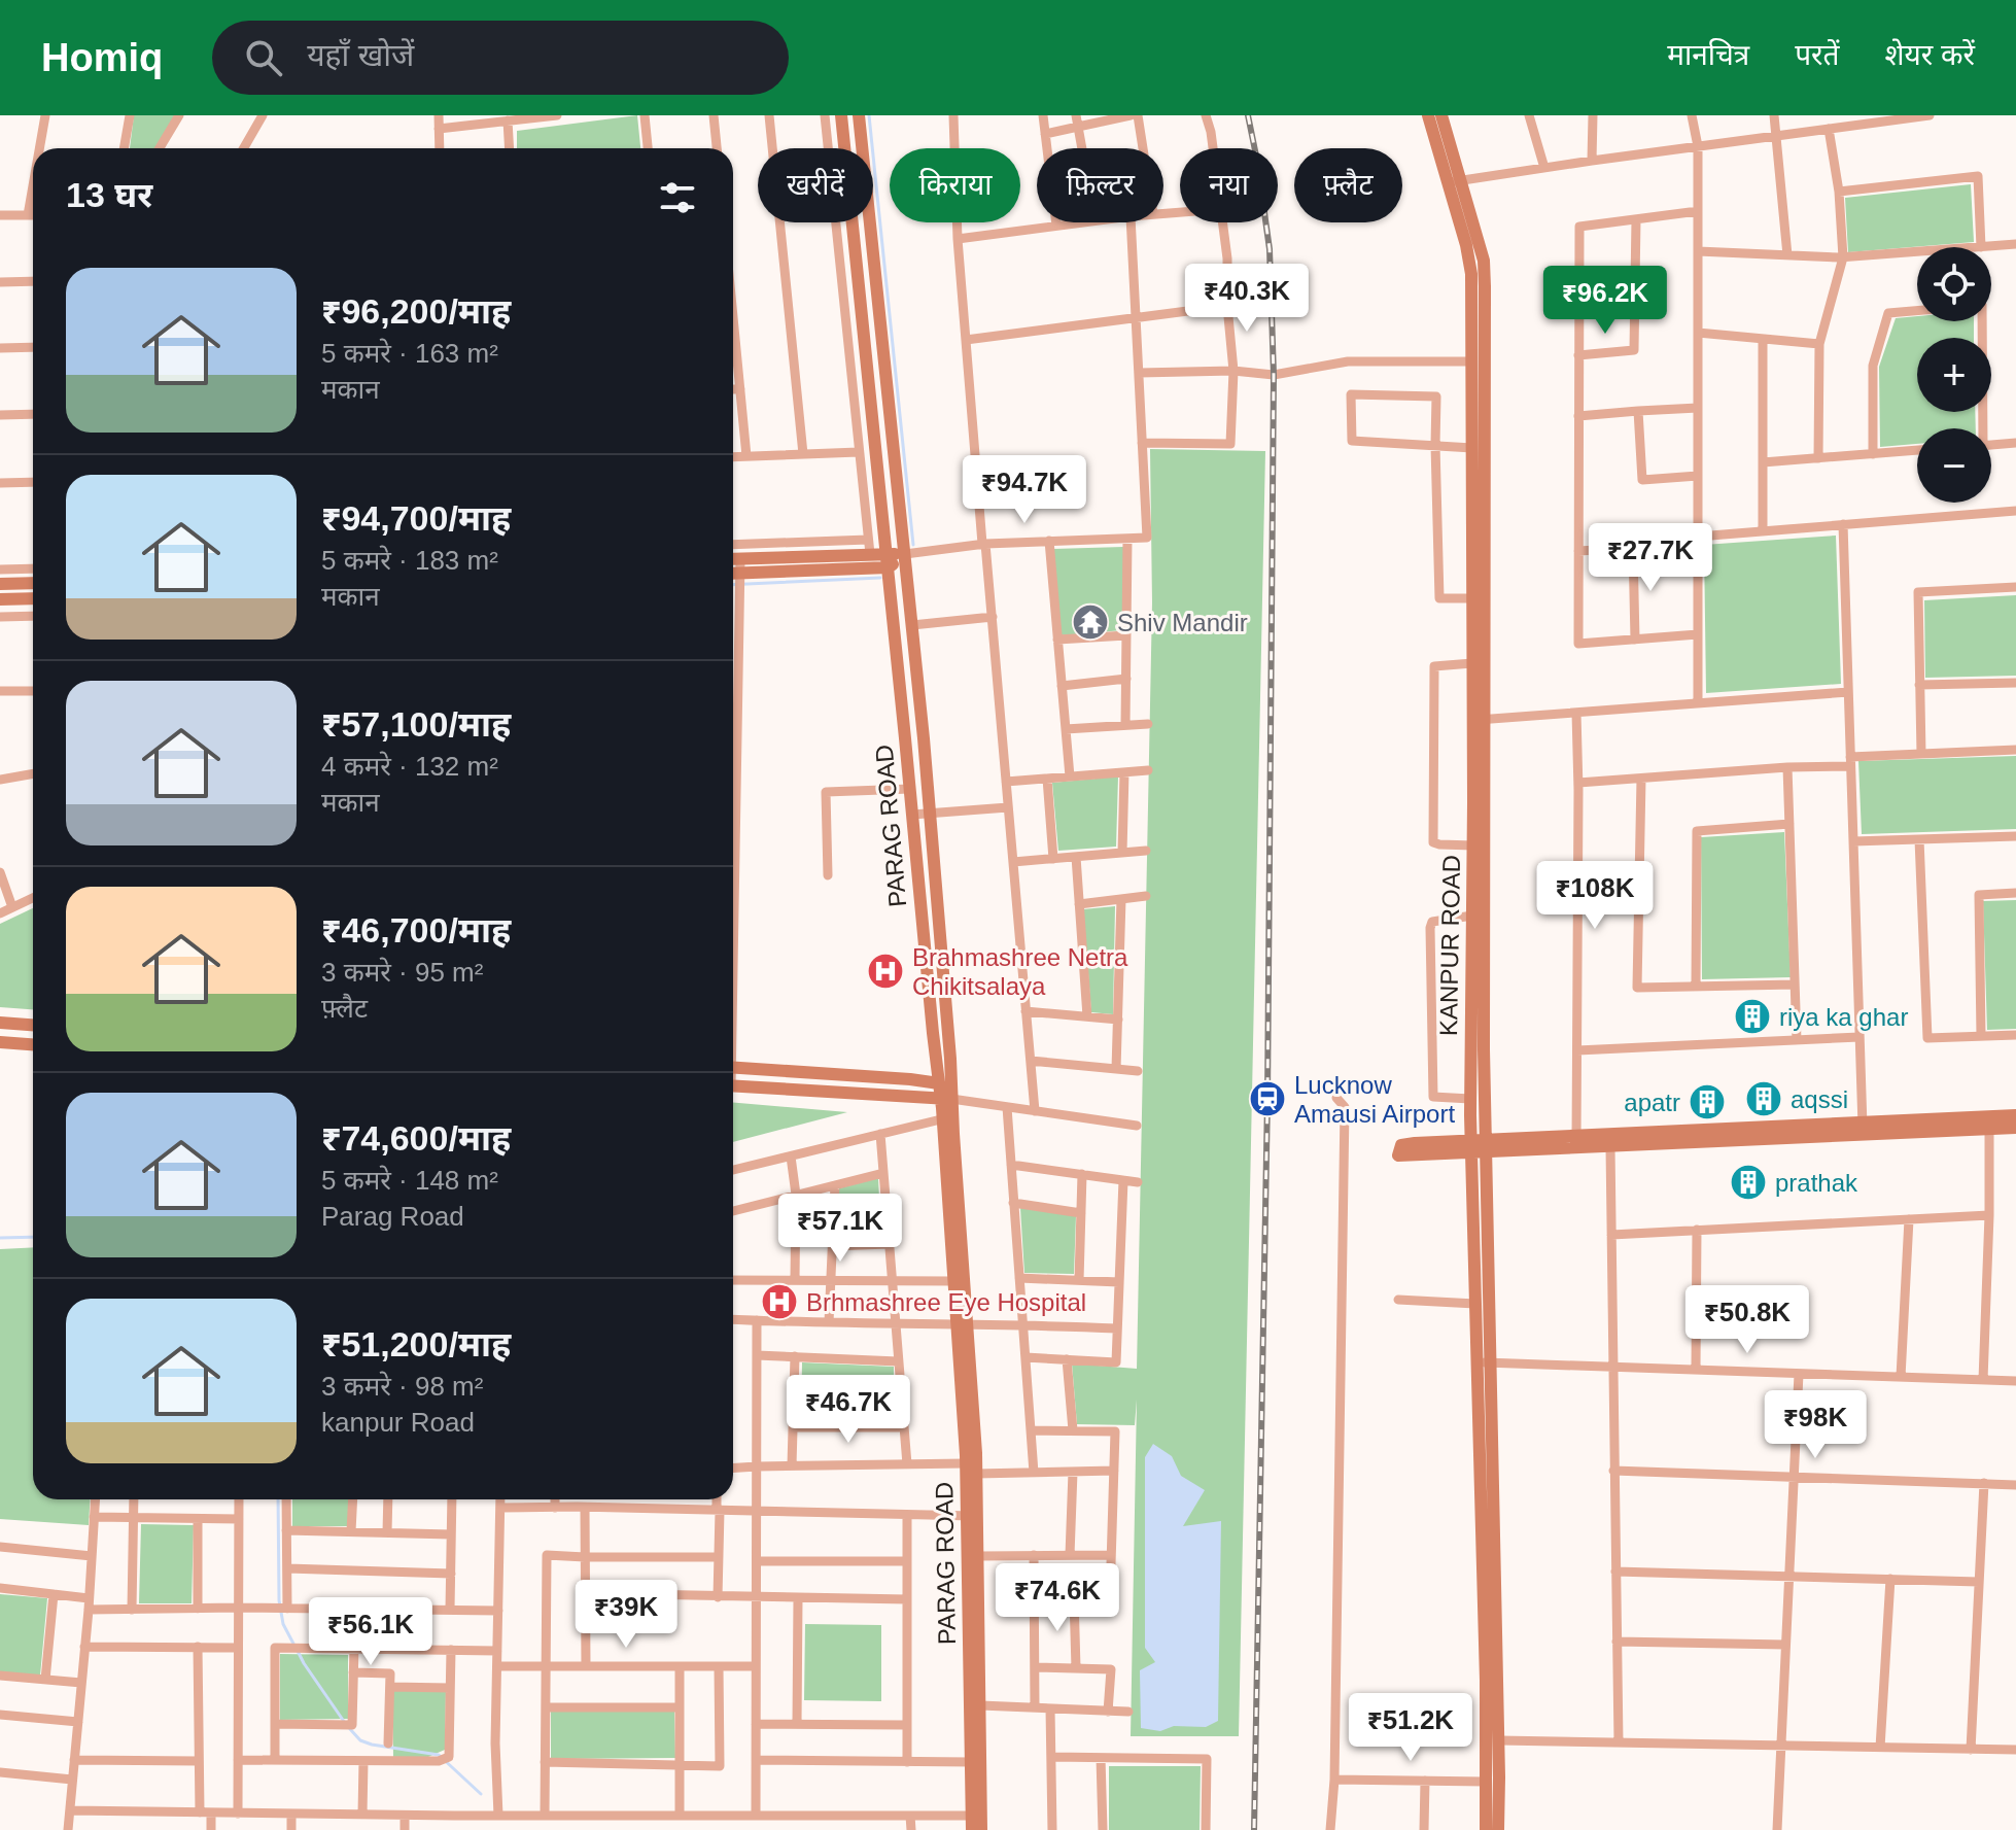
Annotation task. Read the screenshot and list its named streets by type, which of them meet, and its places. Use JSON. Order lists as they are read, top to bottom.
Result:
{
  "streets": {
    "street": ["PARAG ROAD", "KANPUR ROAD"]
  },
  "places": {
    "temple": ["Shiv Mandir"],
    "hospital": ["Brahmashree Netra Chikitsalaya", "Brhmashree Eye Hospital"],
    "building": [
      "riya ka ghar",
      "aqssi",
      "apatr",
      "prathak"
    ],
    "station": ["Lucknow Amausi Airport"]
  },
  "page": {
    "header": "Homiq",
    "search": "यहाँ खोजें",
    "nav": ["मानचित्र", "परतें", "शेयर करें"],
    "chip": [
      "खरीदें",
      "किराया",
      "फ़िल्टर",
      "नया",
      "फ़्लैट"
    ],
    "heading": "13 घर",
    "map_buttons": ["+", "−"],
    "list": [
      {
        "name": "₹96,200/माह",
        "note": "5 कमरे · 163 m² · मकान"
      },
      {
        "name": "₹94,700/माह",
        "note": "5 कमरे · 183 m² · मकान"
      },
      {
        "name": "₹57,100/माह",
        "note": "4 कमरे · 132 m² · मकान"
      },
      {
        "name": "₹46,700/माह",
        "note": "3 कमरे · 95 m² · फ़्लैट"
      },
      {
        "name": "₹74,600/माह",
        "note": "5 कमरे · 148 m² · Parag Road"
      },
      {
        "name": "₹51,200/माह",
        "note": "3 कमरे · 98 m² · kanpur Road"
      }
    ],
    "price": [
      "₹40.3K",
      "₹96.2K",
      "₹94.7K",
      "₹27.7K",
      "₹108K",
      "₹57.1K",
      "₹50.8K",
      "₹46.7K",
      "₹98K",
      "₹74.6K",
      "₹39K",
      "₹56.1K",
      "₹51.2K"
    ]
  }
}
